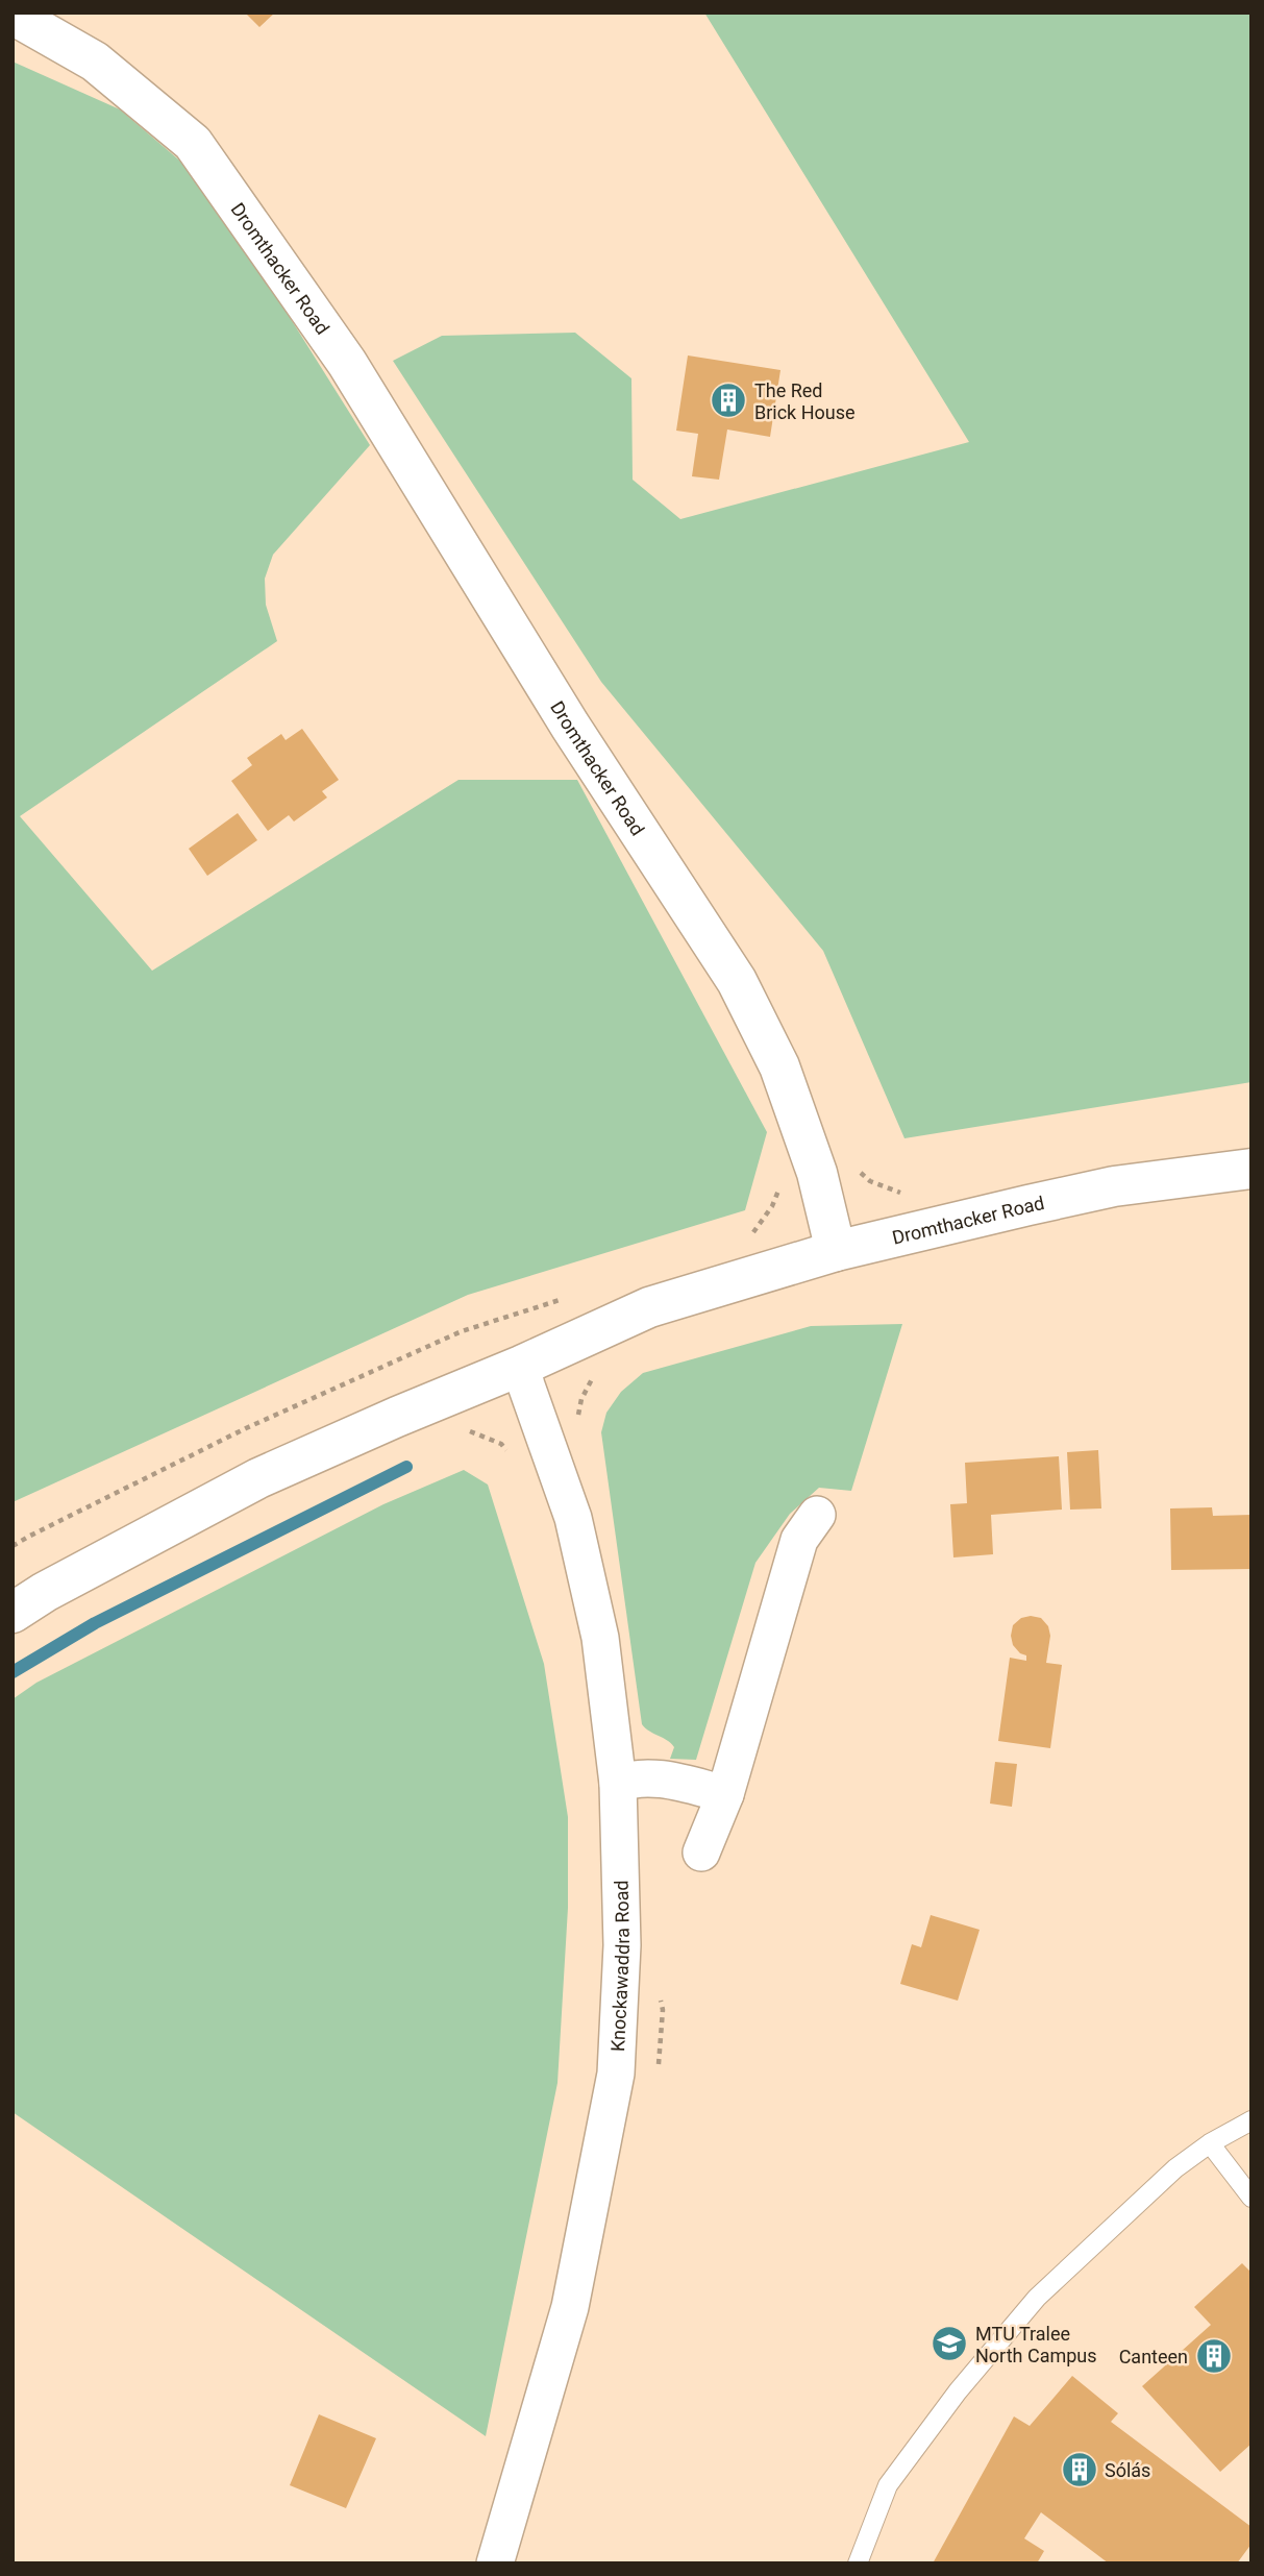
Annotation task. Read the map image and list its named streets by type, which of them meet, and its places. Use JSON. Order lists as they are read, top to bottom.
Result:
{
  "streets": {
    "street": ["Dromthacker Road", "Knockawaddra Road"]
  },
  "places": {
    "building": ["The Red Brick House", "Canteen", "Sólás"],
    "school or university": ["MTU Tralee North Campus"]
  }
}
